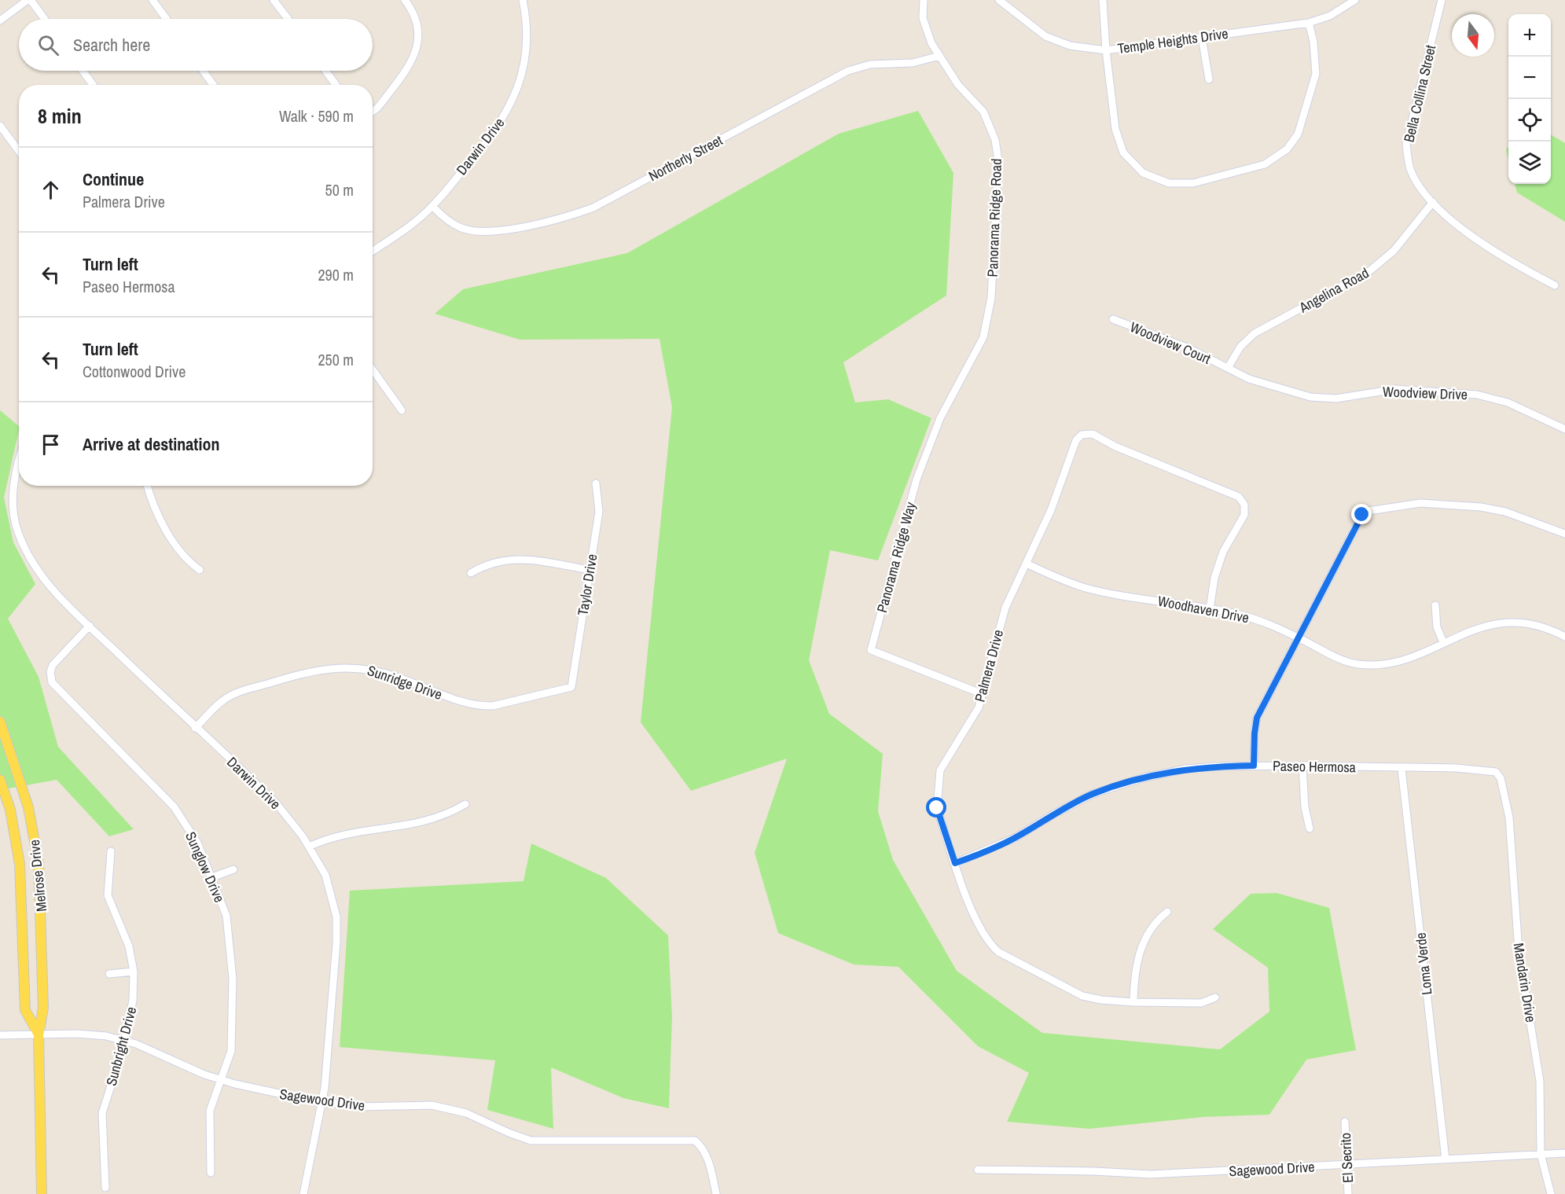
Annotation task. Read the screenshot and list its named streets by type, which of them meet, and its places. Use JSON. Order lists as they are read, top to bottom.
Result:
{
  "streets": {
    "main road": ["Melrose Drive"],
    "street": [
      "Temple Heights Drive",
      "Bella Collina Street",
      "Darwin Drive",
      "Northerly Street",
      "Panorama Ridge Road",
      "Angelina Road",
      "Woodview Court",
      "Woodview Drive",
      "Panorama Ridge Way",
      "Taylor Drive",
      "Woodhaven Drive",
      "Palmera Drive",
      "Sunridge Drive",
      "Paseo Hermosa",
      "Sunglow Drive",
      "Loma Verde",
      "Mandarin Drive",
      "Sunbright Drive",
      "Sagewood Drive",
      "El Secrito"
    ]
  },
  "crossings": [
    ["Bella Collina Street", "Angelina Road"],
    ["Darwin Drive", "Northerly Street"],
    ["Darwin Drive", "Sunridge Drive"],
    ["Darwin Drive", "Sunglow Drive"],
    ["Darwin Drive", "Sagewood Drive"],
    ["Northerly Street", "Panorama Ridge Road"],
    ["Panorama Ridge Road", "Panorama Ridge Way"],
    ["Angelina Road", "Woodview Court"],
    ["Angelina Road", "Woodview Drive"],
    ["Woodview Court", "Woodview Drive"],
    ["Panorama Ridge Way", "Palmera Drive"],
    ["Taylor Drive", "Sunridge Drive"],
    ["Woodhaven Drive", "Palmera Drive"],
    ["Palmera Drive", "Paseo Hermosa"],
    ["Paseo Hermosa", "Loma Verde"],
    ["Paseo Hermosa", "Mandarin Drive"],
    ["Sunglow Drive", "Sagewood Drive"],
    ["Melrose Drive", "Sagewood Drive"],
    ["Loma Verde", "Sagewood Drive"],
    ["Mandarin Drive", "Sagewood Drive"],
    ["Sunbright Drive", "Sagewood Drive"],
    ["Sagewood Drive", "El Secrito"]
  ],
  "north": "bottom",
  "page": {
    "map_buttons": ["+", "−"],
    "search": "Search here",
    "heading": ["8 min", "Walk · 590 m"],
    "list": [
      ["Continue", "Palmera Drive", "50 m"],
      ["Turn left", "Paseo Hermosa", "290 m"],
      ["Turn left", "Cottonwood Drive", "250 m"],
      "Arrive at destination"
    ]
  }
}
